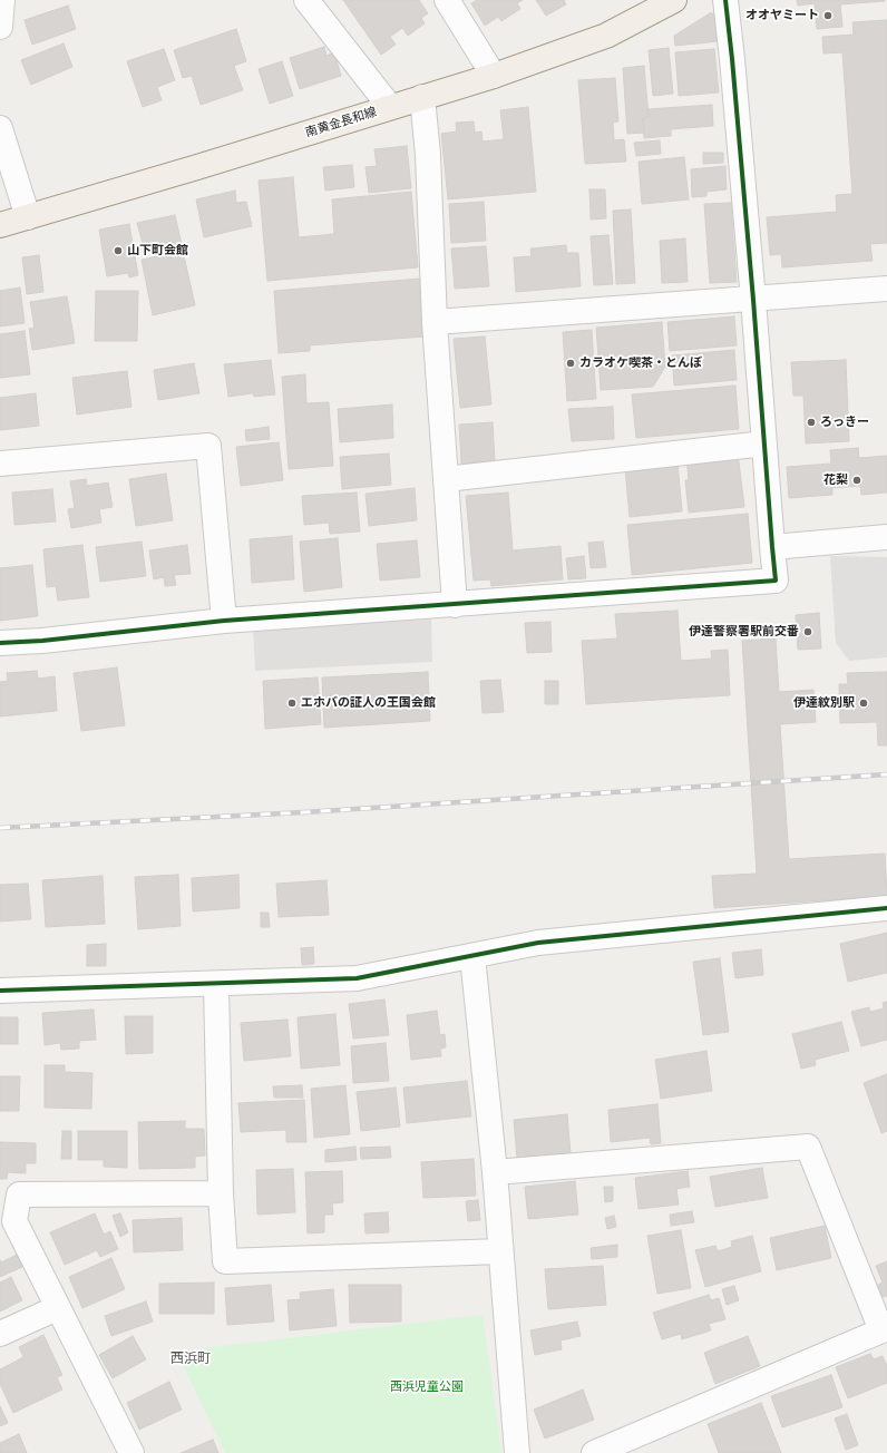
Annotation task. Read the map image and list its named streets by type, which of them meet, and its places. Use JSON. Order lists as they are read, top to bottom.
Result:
{
  "streets": {
    "main road": ["南黄金長和線"]
  },
  "districts": ["西浜町"],
  "parks": ["西浜児童公園"],
  "places": [
    "オオヤミート",
    "山下町会館",
    "カラオケ喫茶・とんぼ",
    "ろっきー",
    "花梨",
    "伊達警察署駅前交番",
    "エホバの証人の王国会館",
    "伊達紋別駅"
  ]
}
